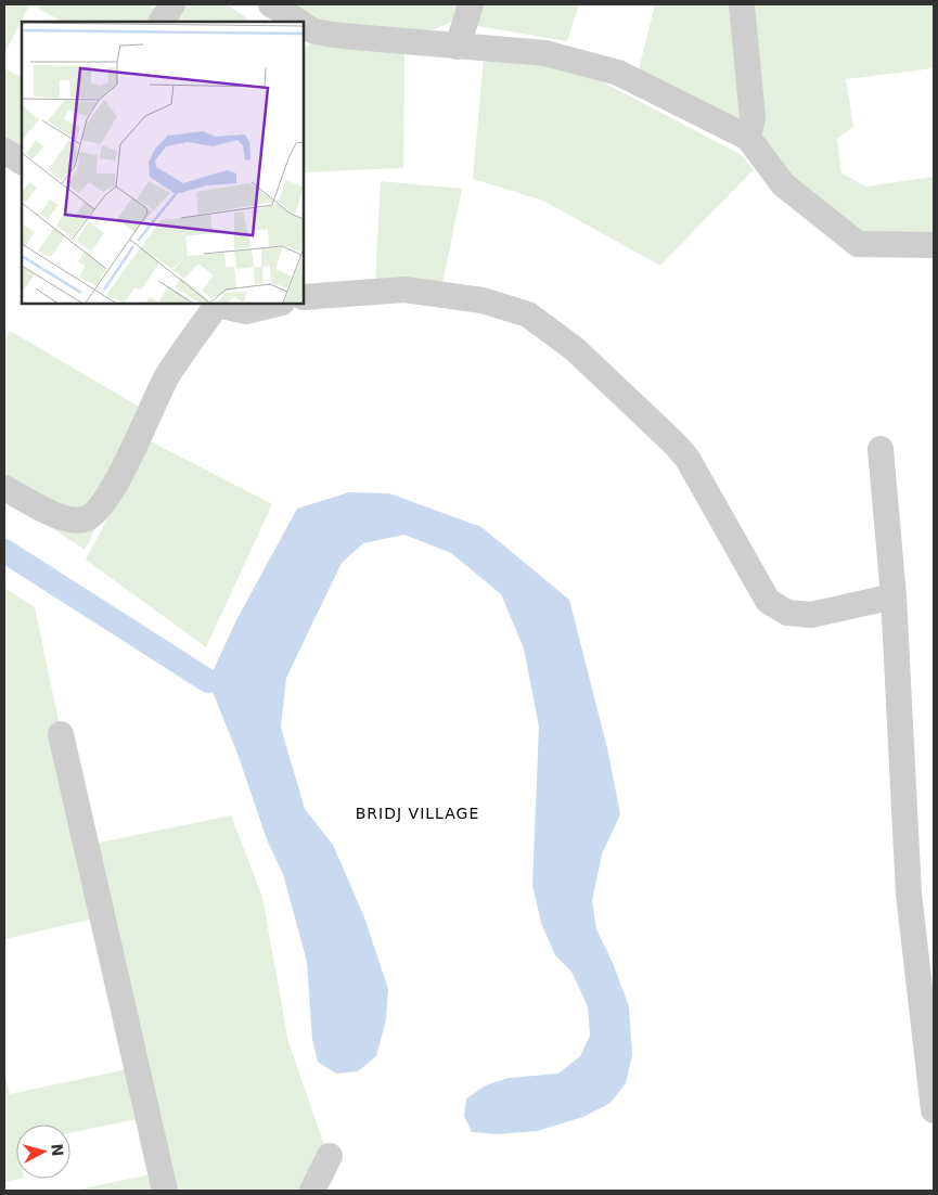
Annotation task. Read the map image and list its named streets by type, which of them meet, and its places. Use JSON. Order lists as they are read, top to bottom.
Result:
{
  "districts": ["BRIDJ VILLAGE"],
  "north": "right"
}
